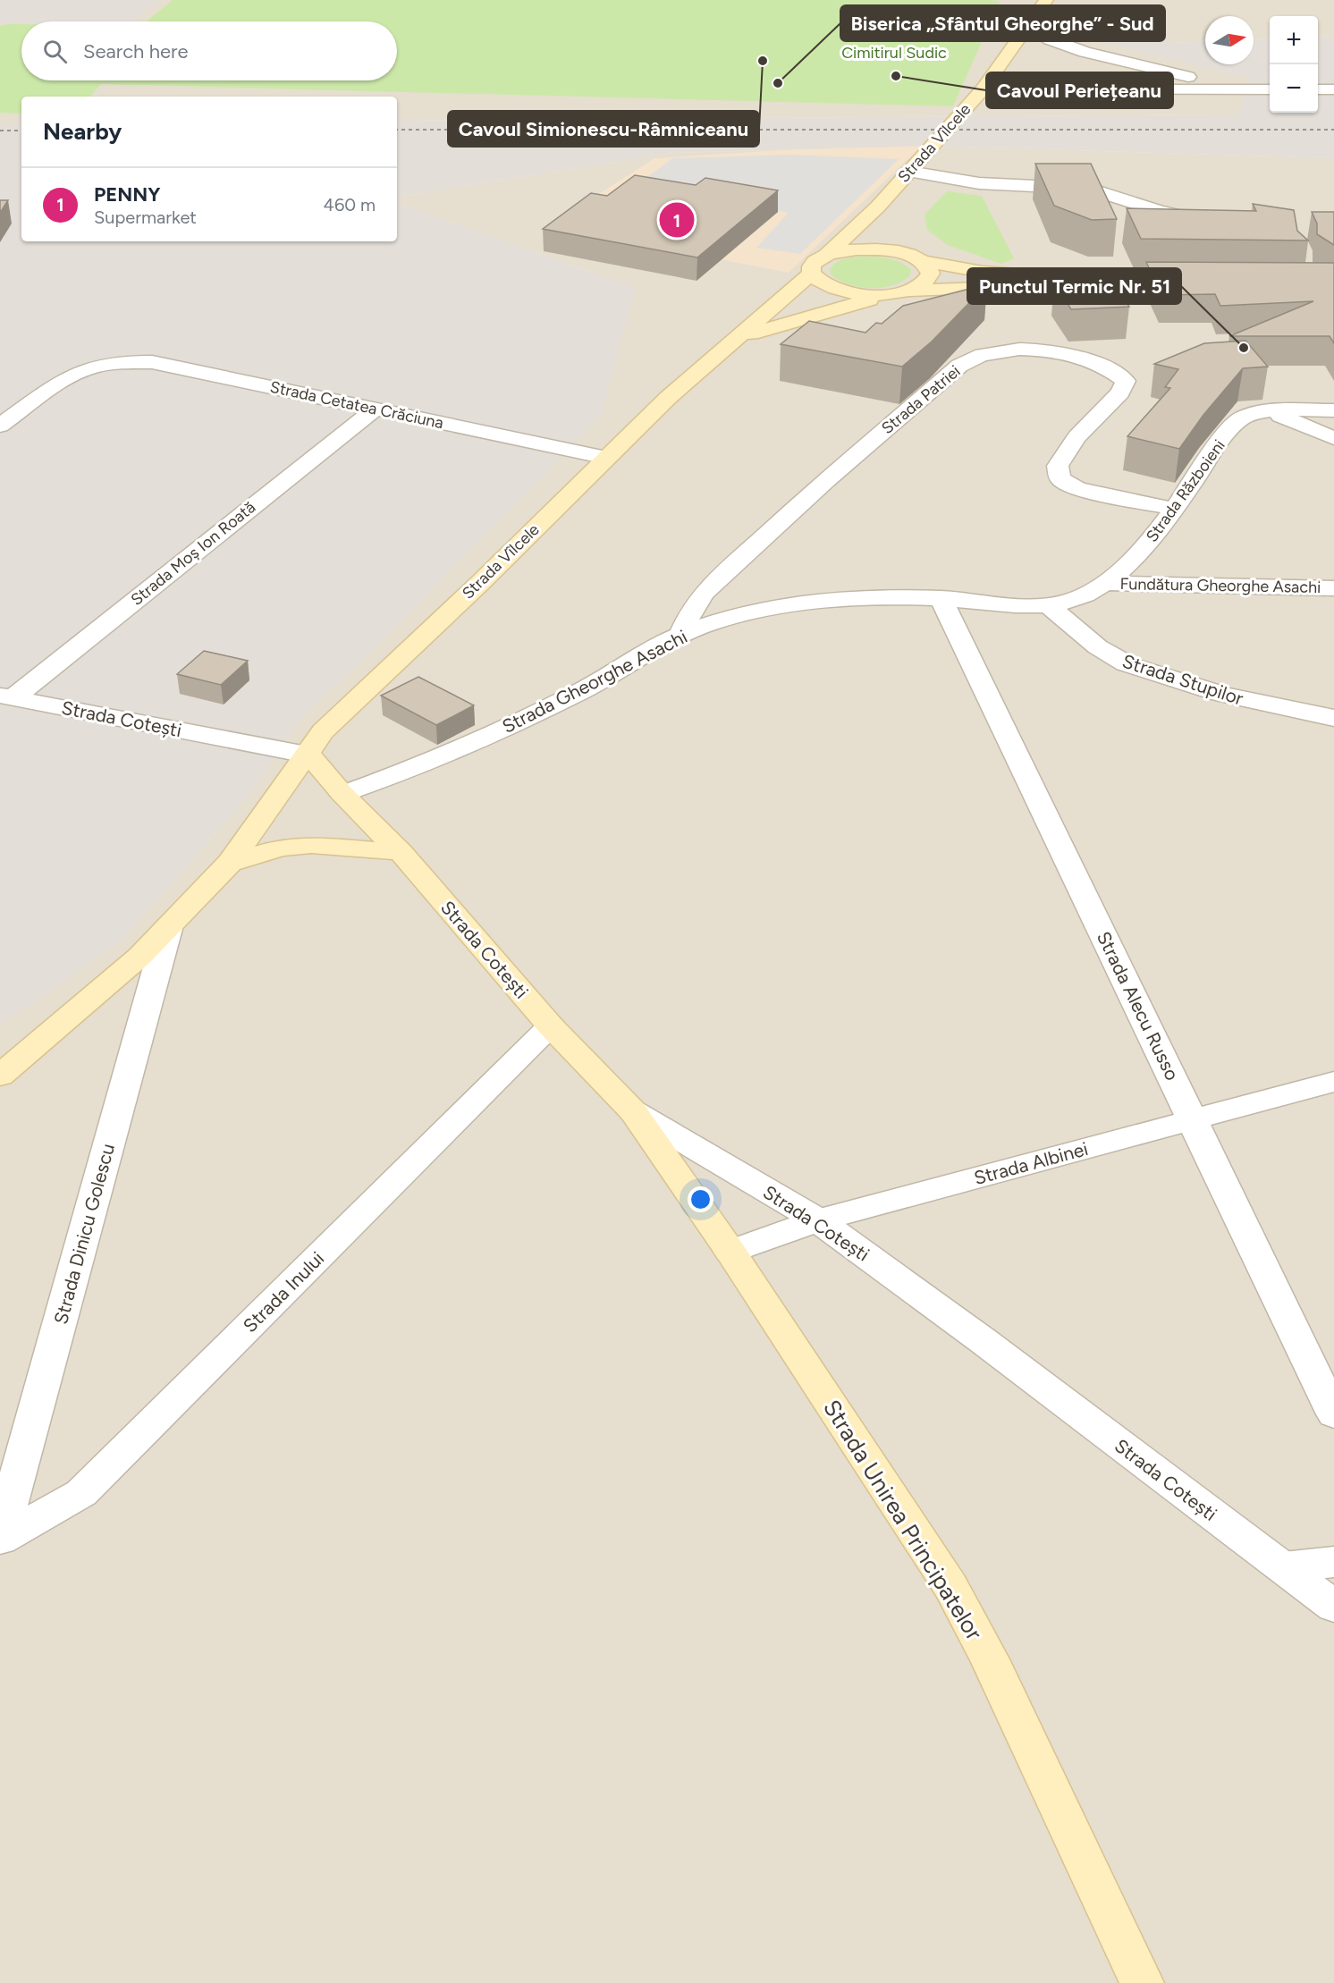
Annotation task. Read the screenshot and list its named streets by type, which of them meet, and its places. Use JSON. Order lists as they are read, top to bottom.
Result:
{
  "streets": {
    "main road": ["Strada Vîlcele", "Strada Cotești", "Strada Unirea Principatelor"],
    "street": [
      "Strada Patriei",
      "Strada Cetatea Crăciuna",
      "Strada Războieni",
      "Strada Moș Ion Roată",
      "Fundătura Gheorghe Asachi",
      "Strada Stupilor",
      "Strada Gheorghe Asachi",
      "Strada Alecu Russo",
      "Strada Albinei",
      "Strada Dinicu Golescu",
      "Strada Inului"
    ]
  },
  "crossings": [
    ["Strada Vîlcele", "Strada Cetatea Crăciuna"],
    ["Strada Vîlcele", "Strada Cotești"],
    ["Strada Vîlcele", "Strada Dinicu Golescu"],
    ["Strada Patriei", "Strada Războieni"],
    ["Strada Patriei", "Strada Gheorghe Asachi"],
    ["Strada Cetatea Crăciuna", "Strada Moș Ion Roată"],
    ["Strada Războieni", "Fundătura Gheorghe Asachi"],
    ["Strada Războieni", "Strada Stupilor"],
    ["Strada Războieni", "Strada Gheorghe Asachi"],
    ["Strada Moș Ion Roată", "Strada Cotești"],
    ["Strada Stupilor", "Strada Gheorghe Asachi"],
    ["Strada Gheorghe Asachi", "Strada Cotești"],
    ["Strada Gheorghe Asachi", "Strada Alecu Russo"],
    ["Strada Cotești", "Strada Albinei"],
    ["Strada Cotești", "Strada Inului"],
    ["Strada Cotești", "Strada Unirea Principatelor"],
    ["Strada Alecu Russo", "Strada Albinei"],
    ["Strada Albinei", "Strada Unirea Principatelor"],
    ["Strada Dinicu Golescu", "Strada Inului"]
  ],
  "parks": ["Cimitirul Sudic"],
  "places": [
    "Cavoul Simionescu-Râmniceanu",
    "Cavoul Periețeanu",
    "Biserica „Sfântul Gheorghe” - Sud",
    "Punctul Termic Nr. 51"
  ],
  "north": "right",
  "page": {
    "map_buttons": ["+", "−"],
    "search": "Search here",
    "heading": "Nearby",
    "list": [
      {
        "mark": "1",
        "name": "PENNY",
        "note": "Supermarket",
        "value": "460 m"
      }
    ],
    "pins": "1"
  }
}
